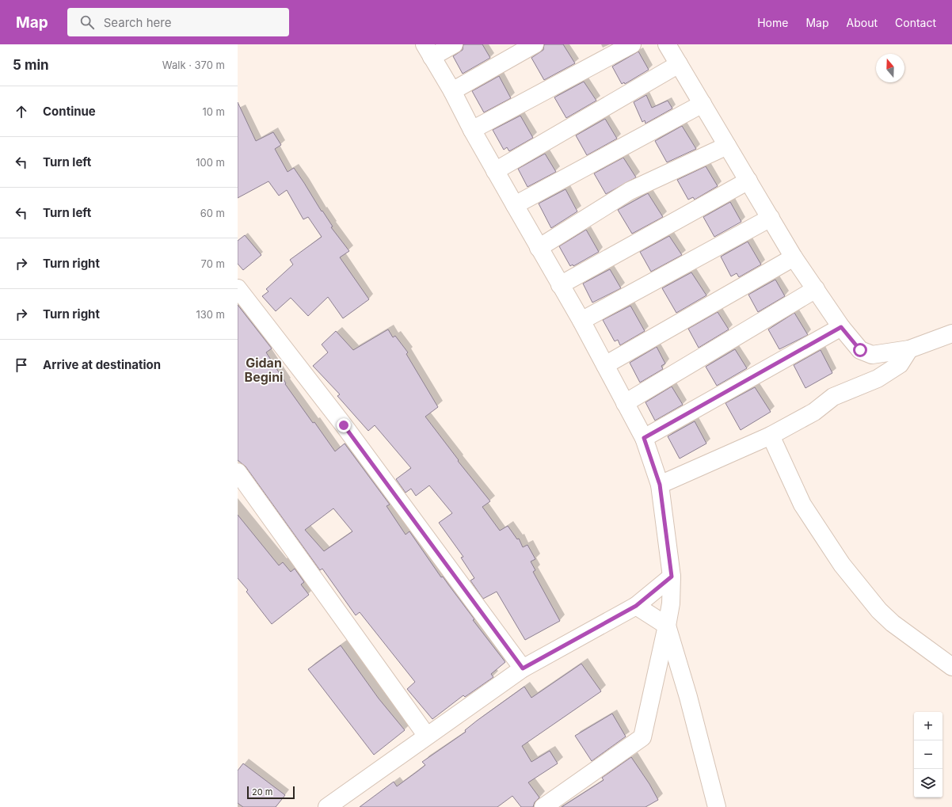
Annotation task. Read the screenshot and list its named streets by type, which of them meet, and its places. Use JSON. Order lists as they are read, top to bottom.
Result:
{
  "districts": ["Gidan Begini"],
  "scale_bar": "20 m",
  "north": "top",
  "page": {
    "header": "Map",
    "search": "Search here",
    "nav": [
      "Home",
      "Map",
      "About",
      "Contact"
    ],
    "heading": ["5 min", "Walk · 370 m"],
    "list": [
      ["Continue", "10 m"],
      ["Turn left", "100 m"],
      ["Turn left", "60 m"],
      ["Turn right", "70 m"],
      ["Turn right", "130 m"],
      "Arrive at destination"
    ],
    "map_buttons": ["+", "−"],
    "scale": "20 m"
  }
}
